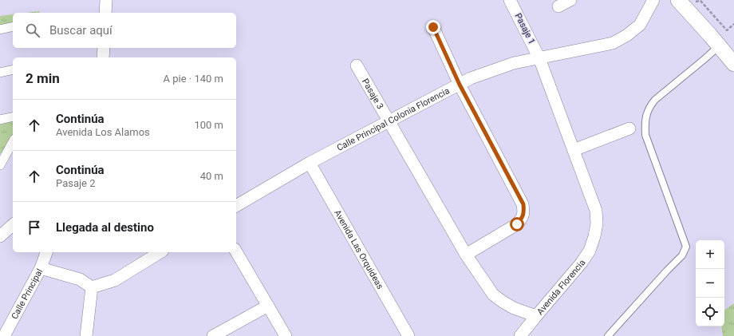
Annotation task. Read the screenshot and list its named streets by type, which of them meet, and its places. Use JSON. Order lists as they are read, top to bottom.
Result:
{
  "streets": {
    "street": [
      "Pasaje 1",
      "Pasaje 3",
      "Calle Principal Colonia Florencia",
      "Avenida Las Orquideas",
      "Avenida Florencia",
      "Calle Principal"
    ]
  },
  "crossings": [
    ["Pasaje 1", "Calle Principal Colonia Florencia"],
    ["Pasaje 1", "Avenida Florencia"],
    ["Pasaje 3", "Calle Principal Colonia Florencia"],
    ["Pasaje 3", "Avenida Florencia"],
    ["Calle Principal Colonia Florencia", "Avenida Las Orquideas"],
    ["Calle Principal Colonia Florencia", "Avenida Florencia"]
  ],
  "page": {
    "search": "Buscar aquí",
    "heading": ["2 min", "A pie · 140 m"],
    "list": [
      ["Continúa", "Avenida Los Alamos", "100 m"],
      ["Continúa", "Pasaje 2", "40 m"],
      "Llegada al destino"
    ],
    "map_buttons": ["+", "−"]
  }
}
